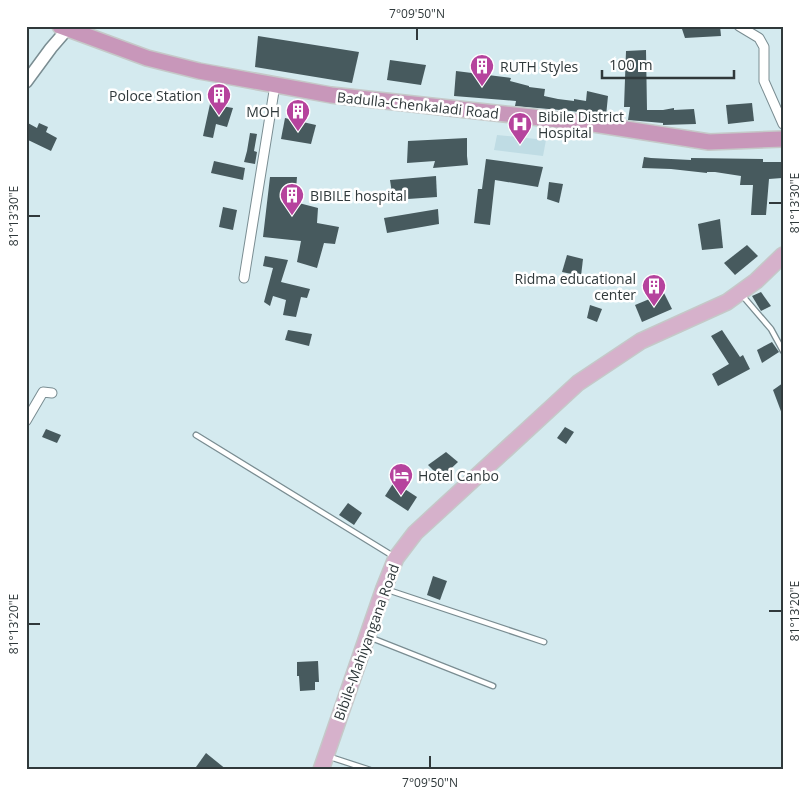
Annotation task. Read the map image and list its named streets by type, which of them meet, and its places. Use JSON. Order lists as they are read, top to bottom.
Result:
{
  "streets": {
    "highway": ["Badulla-Chenkaladi Road"],
    "main road": ["Bibile-Mahiyangana Road"]
  },
  "places": {
    "building": [
      "RUTH Styles",
      "Poloce Station",
      "MOH",
      "BIBILE hospital",
      "Ridma educational center"
    ],
    "hospital": ["Bibile District Hospital"],
    "hotel": ["Hotel Canbo"]
  },
  "scale_bar": "100 m",
  "coordinates": ["7°09'50\"N", "81°13'30\"E", "81°13'20\"E"]
}
